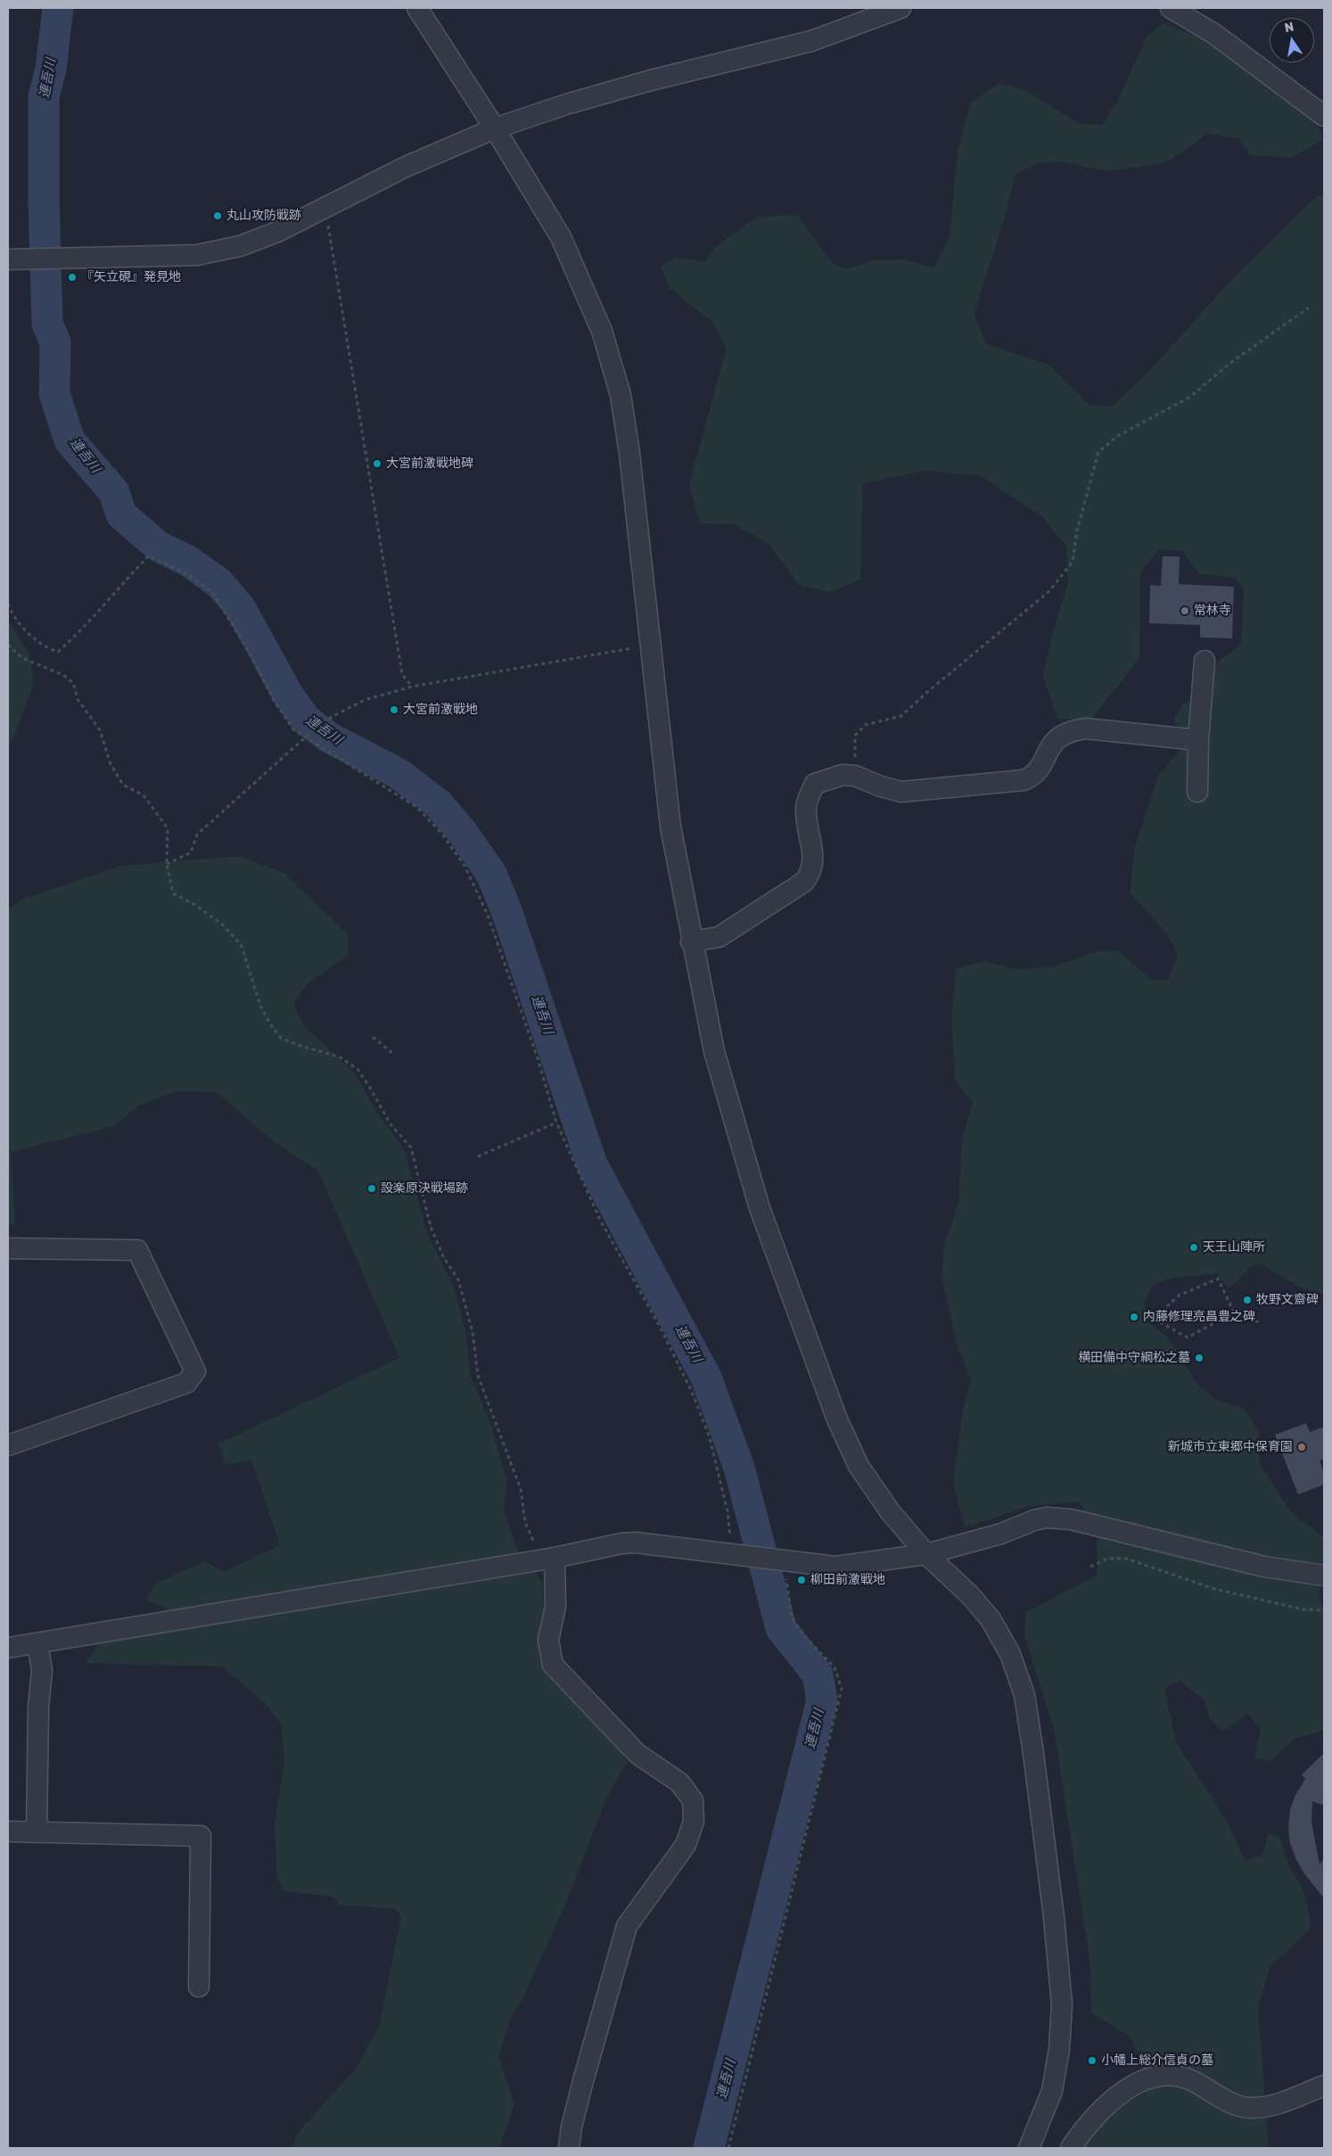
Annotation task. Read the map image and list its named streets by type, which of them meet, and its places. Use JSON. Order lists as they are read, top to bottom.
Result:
{
  "water": ["連吾川"],
  "places": [
    "丸山攻防戦跡",
    "『矢立硯』発見地",
    "大宮前激戦地碑",
    "常林寺",
    "大宮前激戦地",
    "設楽原決戦場跡",
    "天王山陣所",
    "牧野文齋碑",
    "内藤修理亮昌豊之碑",
    "横田備中守綱松之墓",
    "新城市立東郷中保育園",
    "柳田前激戦地",
    "小幡上総介信貞の墓"
  ],
  "north": "top"
}
